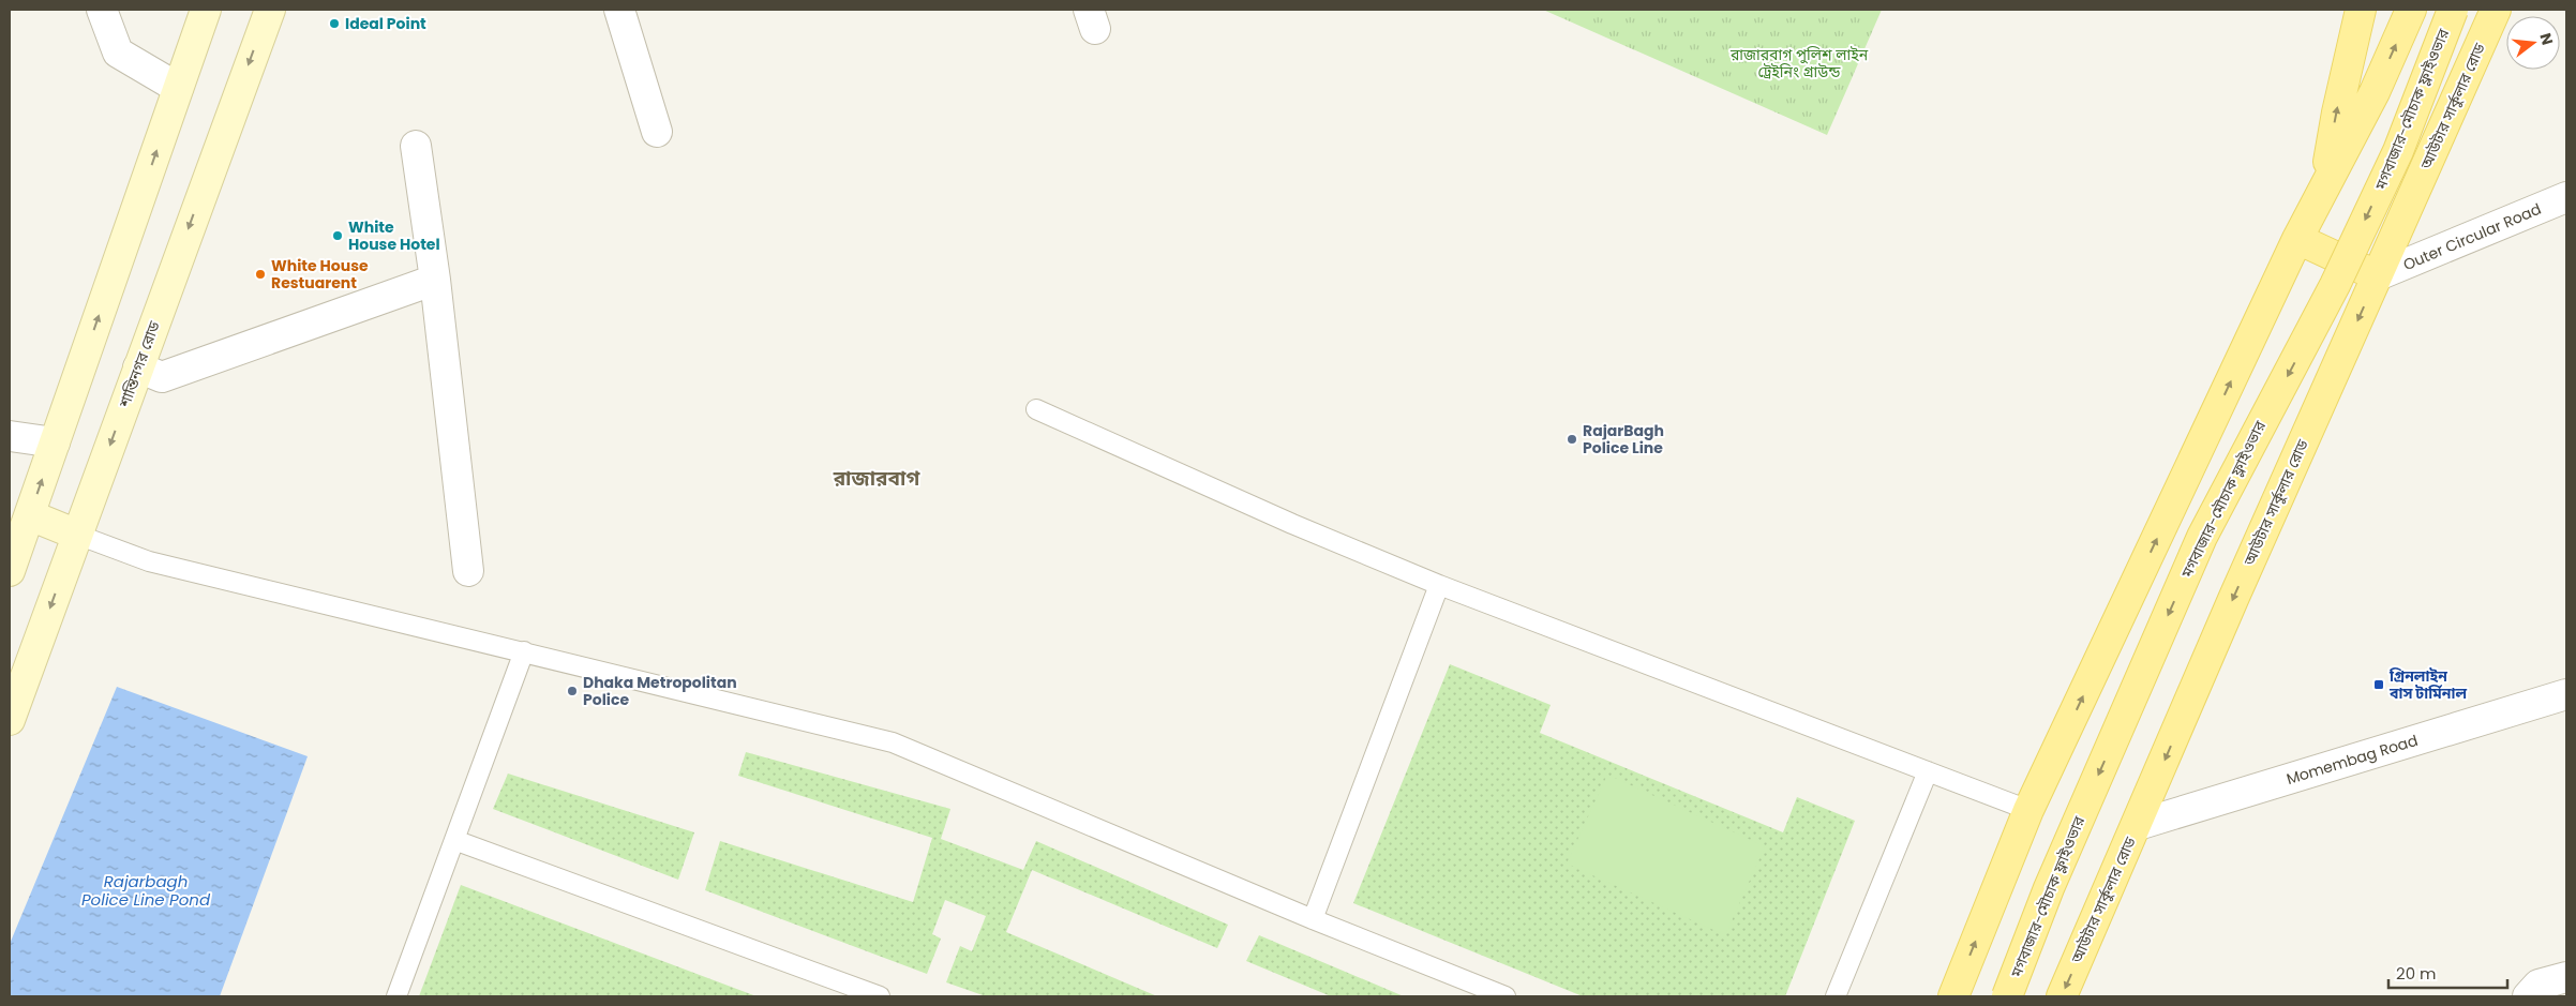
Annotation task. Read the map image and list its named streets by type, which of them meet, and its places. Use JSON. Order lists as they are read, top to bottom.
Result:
{
  "streets": {
    "main road": ["আউটার সার্কুলার রোড", "মগবাজার-মৌচাক ফ্লাইওভার", "শান্তিনগর রোড"],
    "street": ["Outer Circular Road", "Momembag Road"]
  },
  "crossings": [
    ["আউটার সার্কুলার রোড", "Outer Circular Road"],
    ["আউটার সার্কুলার রোড", "Momembag Road"]
  ],
  "districts": ["রাজারবাগ"],
  "water": ["Rajarbagh Police Line Pond"],
  "parks": ["রাজারবাগ পুলিশ লাইন ট্রেইনিং গ্রাউন্ড"],
  "places": {
    "other": [
      "Ideal Point",
      "White House Hotel",
      "White House Restuarent",
      "RajarBagh Police Line",
      "Dhaka Metropolitan Police"
    ],
    "transit": ["গ্রিনলাইন বাস টার্মিনাল"]
  },
  "scale_bar": "20 m",
  "north": "right"
}
